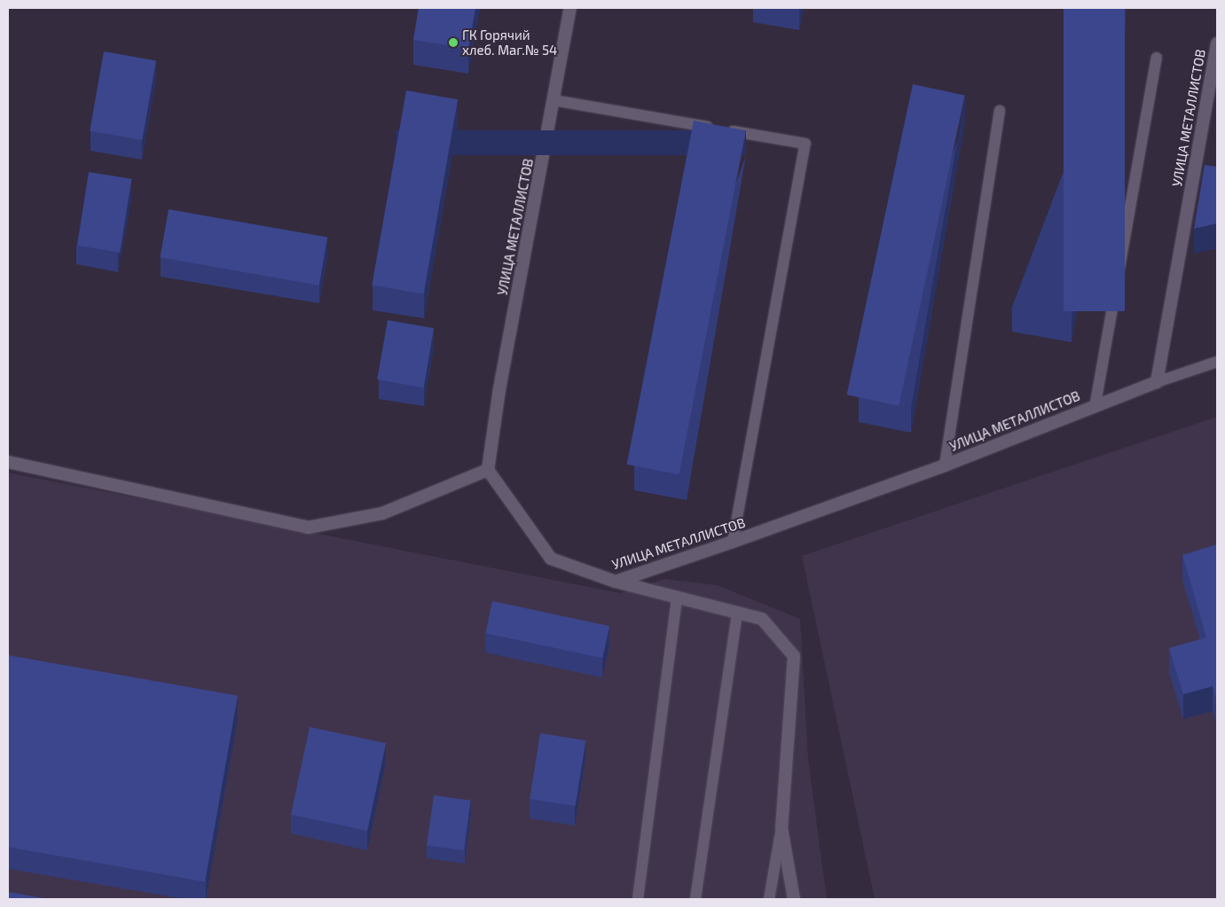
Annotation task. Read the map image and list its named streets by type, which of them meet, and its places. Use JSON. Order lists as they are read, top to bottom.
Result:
{
  "streets": {
    "street": ["УЛИЦА МЕТАЛЛИСТОВ"]
  },
  "places": ["ГК Горячий хлеб. Маг.№ 54"]
}
